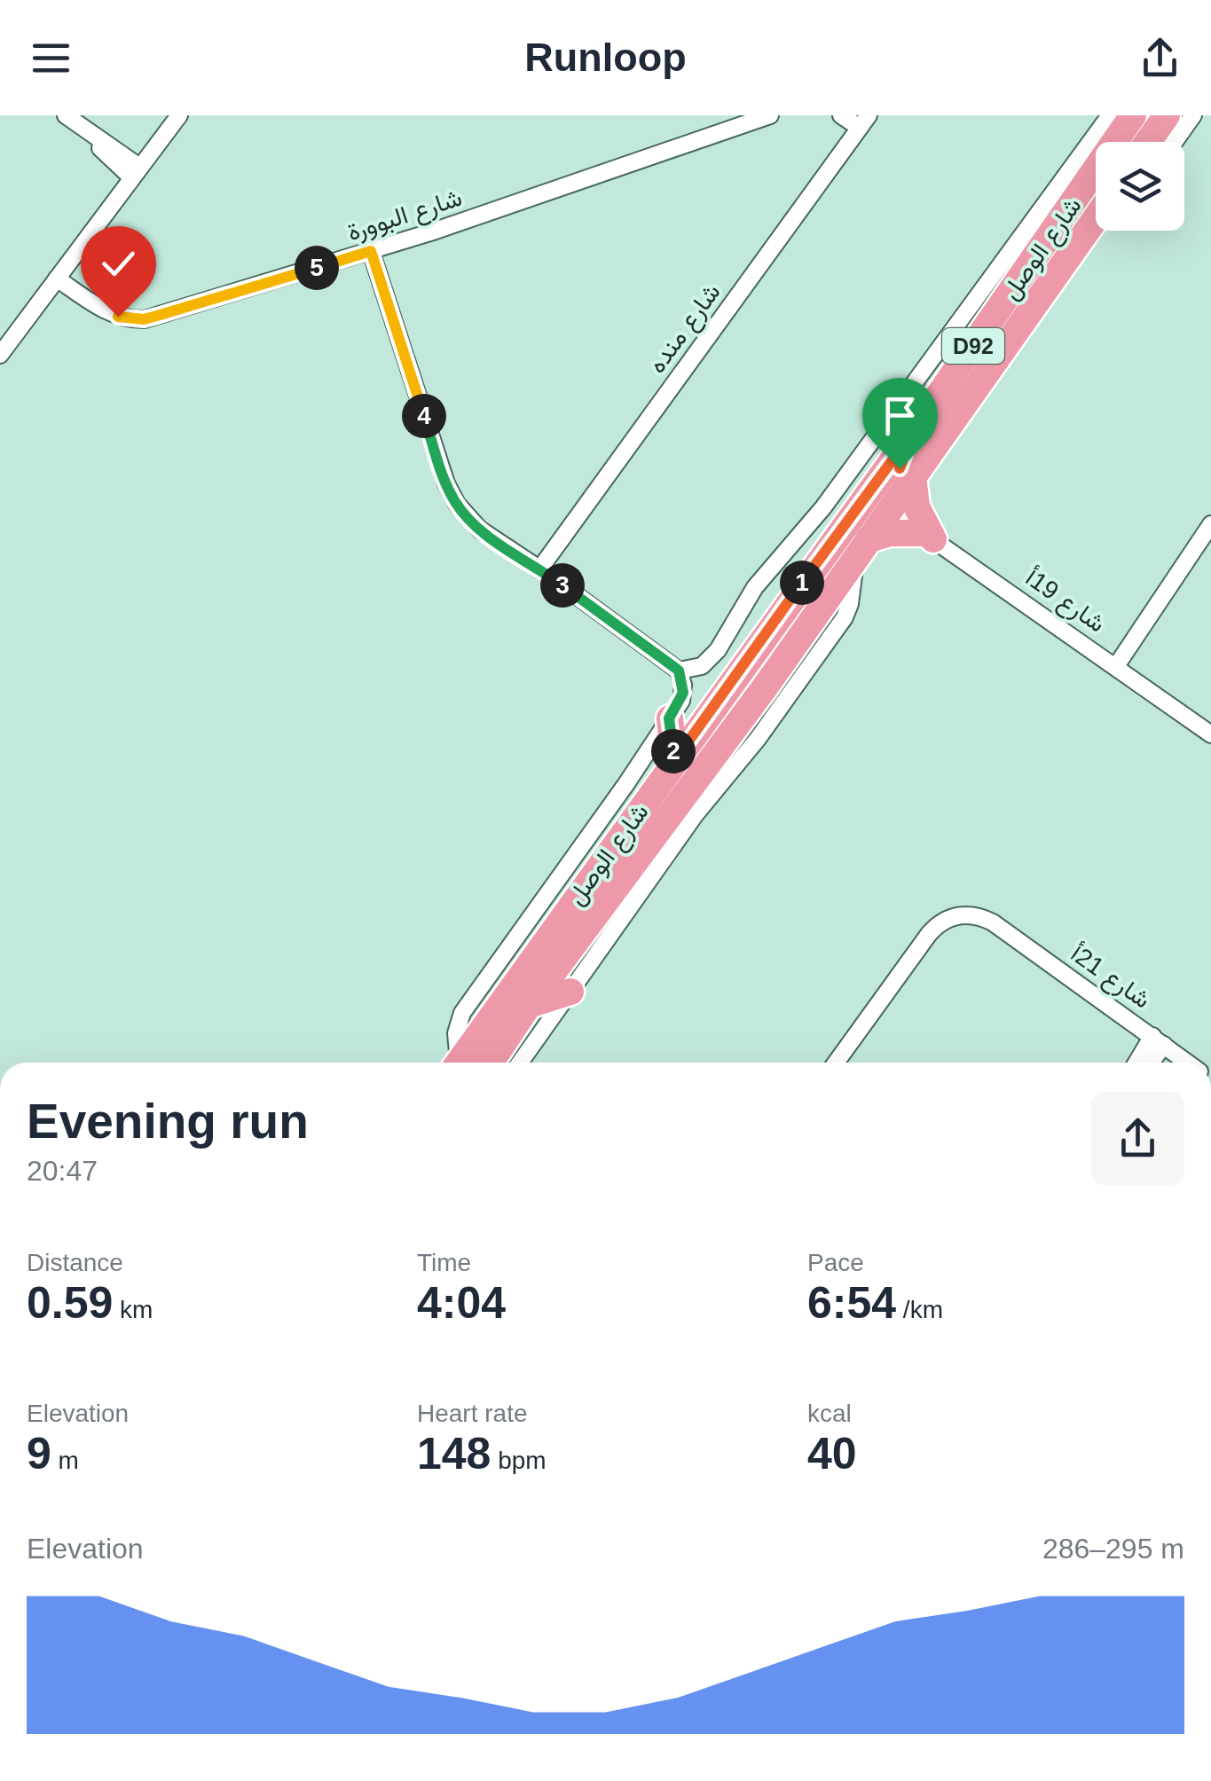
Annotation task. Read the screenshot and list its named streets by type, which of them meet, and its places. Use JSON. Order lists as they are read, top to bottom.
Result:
{
  "streets": {
    "main road": ["شارع الوصل", "D92"],
    "street": [
      "شارع البوورة",
      "شارع منده",
      "شارع 19أ",
      "شارع 21أ"
    ]
  },
  "crossings": [
    ["شارع الوصل", "شارع 19أ"]
  ],
  "page": {
    "header": "Runloop",
    "pins": [
      "5",
      "4",
      "1",
      "3",
      "2"
    ],
    "heading": ["Evening run", "20:47"],
    "stats": [
      ["Distance", "0.59 km"],
      ["Time", "4:04"],
      ["Pace", "6:54 /km"],
      ["Elevation", "9 m"],
      ["Heart rate", "148 bpm"],
      ["kcal", "40"]
    ],
    "chart": ["Elevation", "286–295 m"]
  }
}
